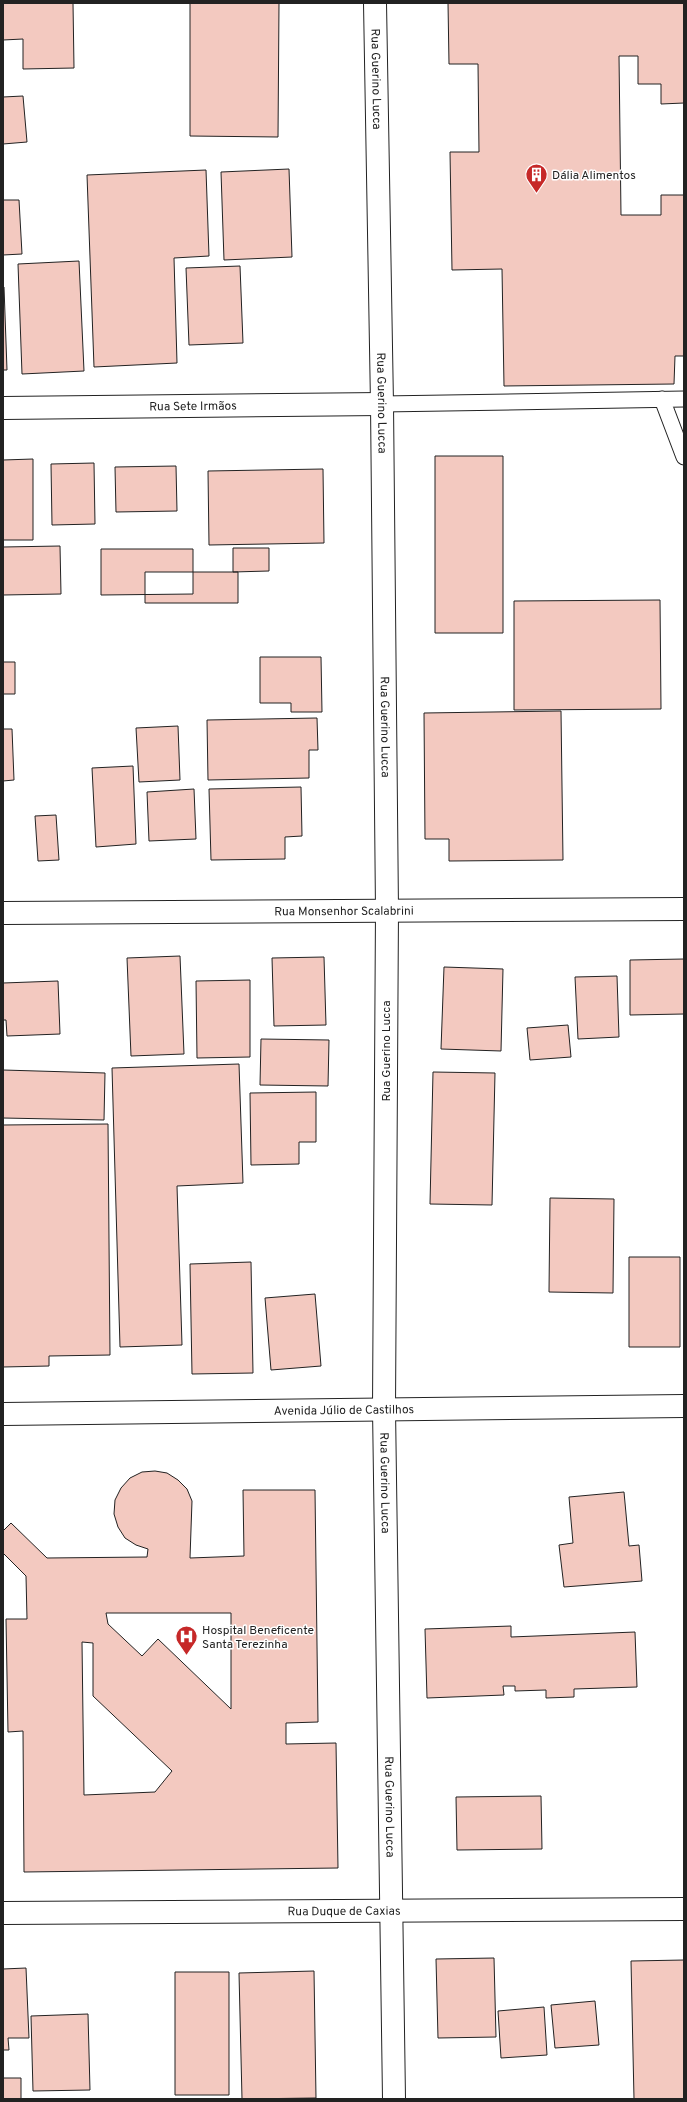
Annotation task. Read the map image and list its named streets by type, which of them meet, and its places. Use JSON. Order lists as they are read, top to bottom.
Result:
{
  "streets": {
    "street": [
      "Rua Guerino Lucca",
      "Rua Sete Irmãos",
      "Rua Monsenhor Scalabrini",
      "Avenida Júlio de Castilhos",
      "Rua Duque de Caxias"
    ]
  },
  "crossings": [
    ["Rua Guerino Lucca", "Rua Sete Irmãos"],
    ["Rua Guerino Lucca", "Rua Monsenhor Scalabrini"],
    ["Rua Guerino Lucca", "Avenida Júlio de Castilhos"],
    ["Rua Guerino Lucca", "Rua Duque de Caxias"]
  ],
  "places": {
    "building": ["Dália Alimentos"],
    "hospital": ["Hospital Beneficente Santa Terezinha"]
  }
}
